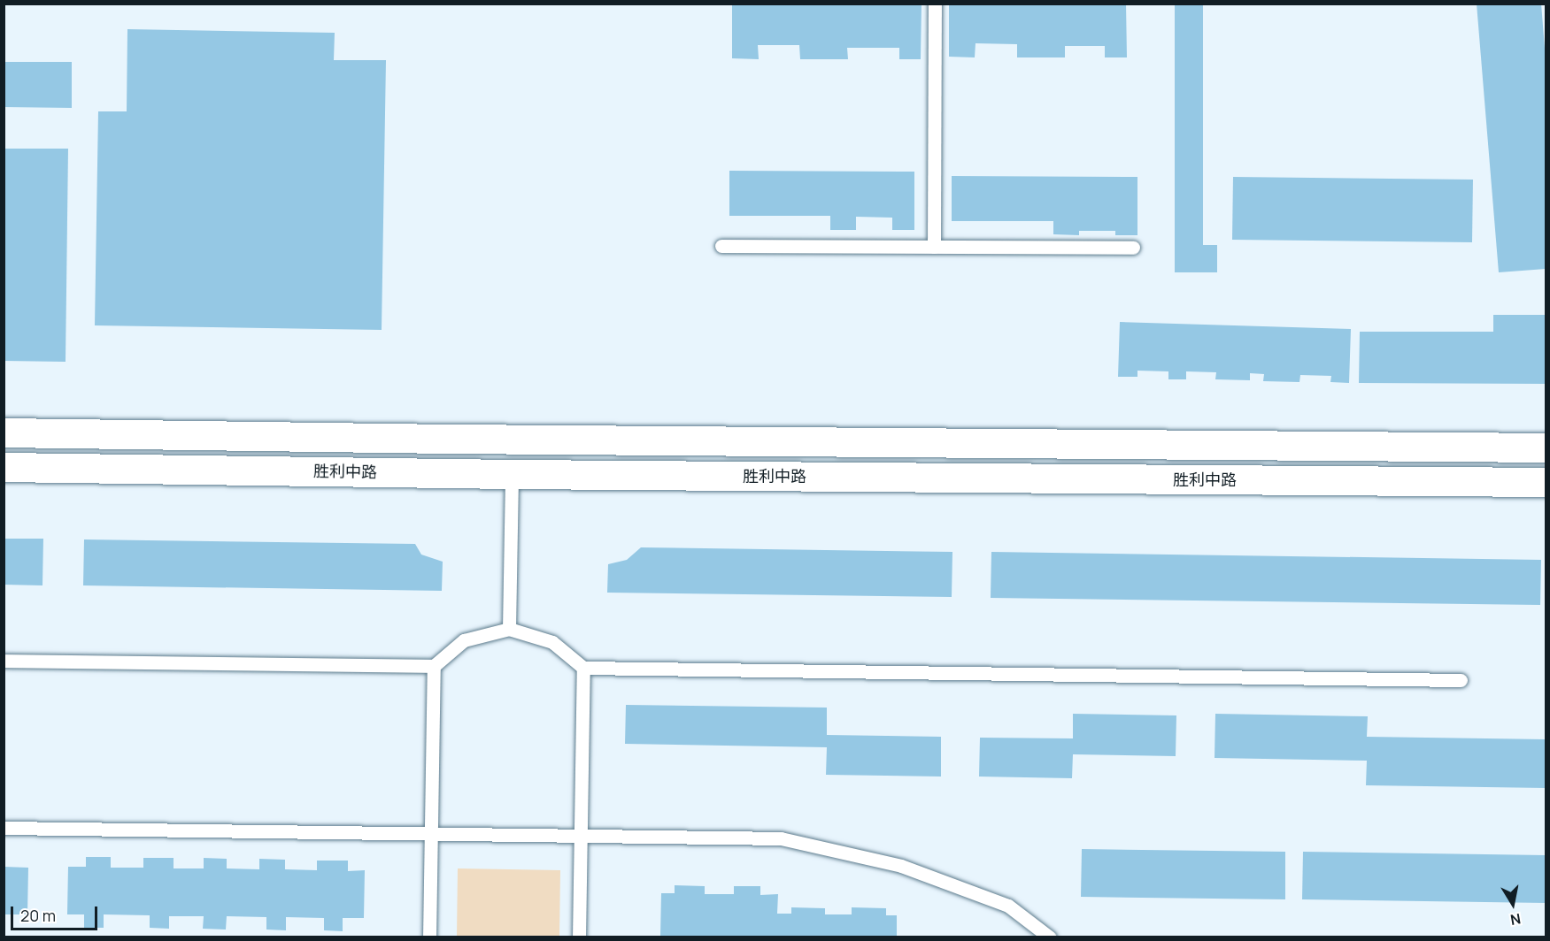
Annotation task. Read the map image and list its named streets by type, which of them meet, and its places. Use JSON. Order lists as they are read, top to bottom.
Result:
{
  "streets": {
    "street": ["胜利中路"]
  },
  "scale_bar": "20 m",
  "north": "bottom"
}
